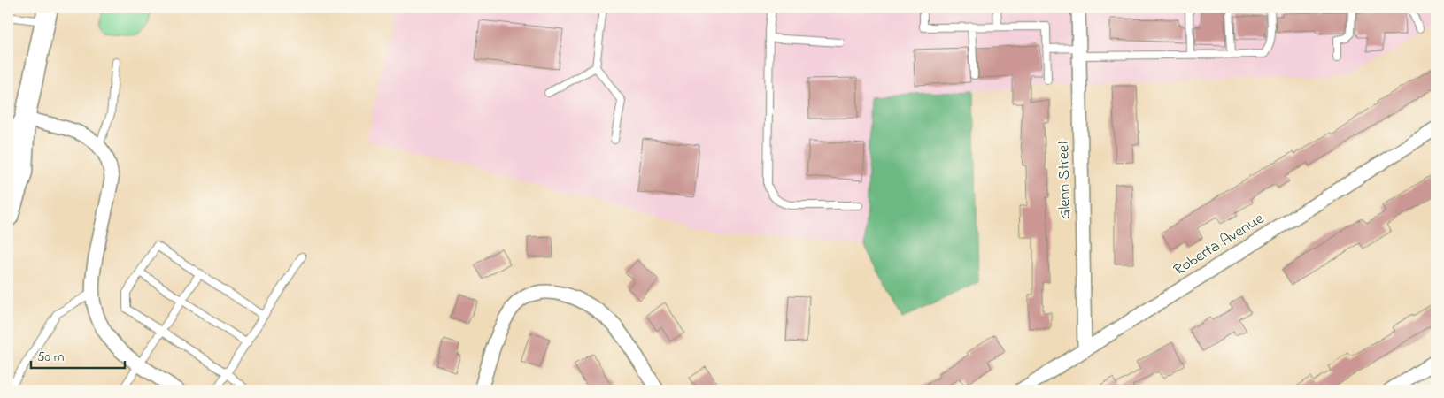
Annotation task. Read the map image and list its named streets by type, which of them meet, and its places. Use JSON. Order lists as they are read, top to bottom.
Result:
{
  "streets": {
    "street": ["Glenn Street", "Roberta Avenue"]
  },
  "crossings": [
    ["Glenn Street", "Roberta Avenue"]
  ],
  "scale_bar": "50 m"
}
